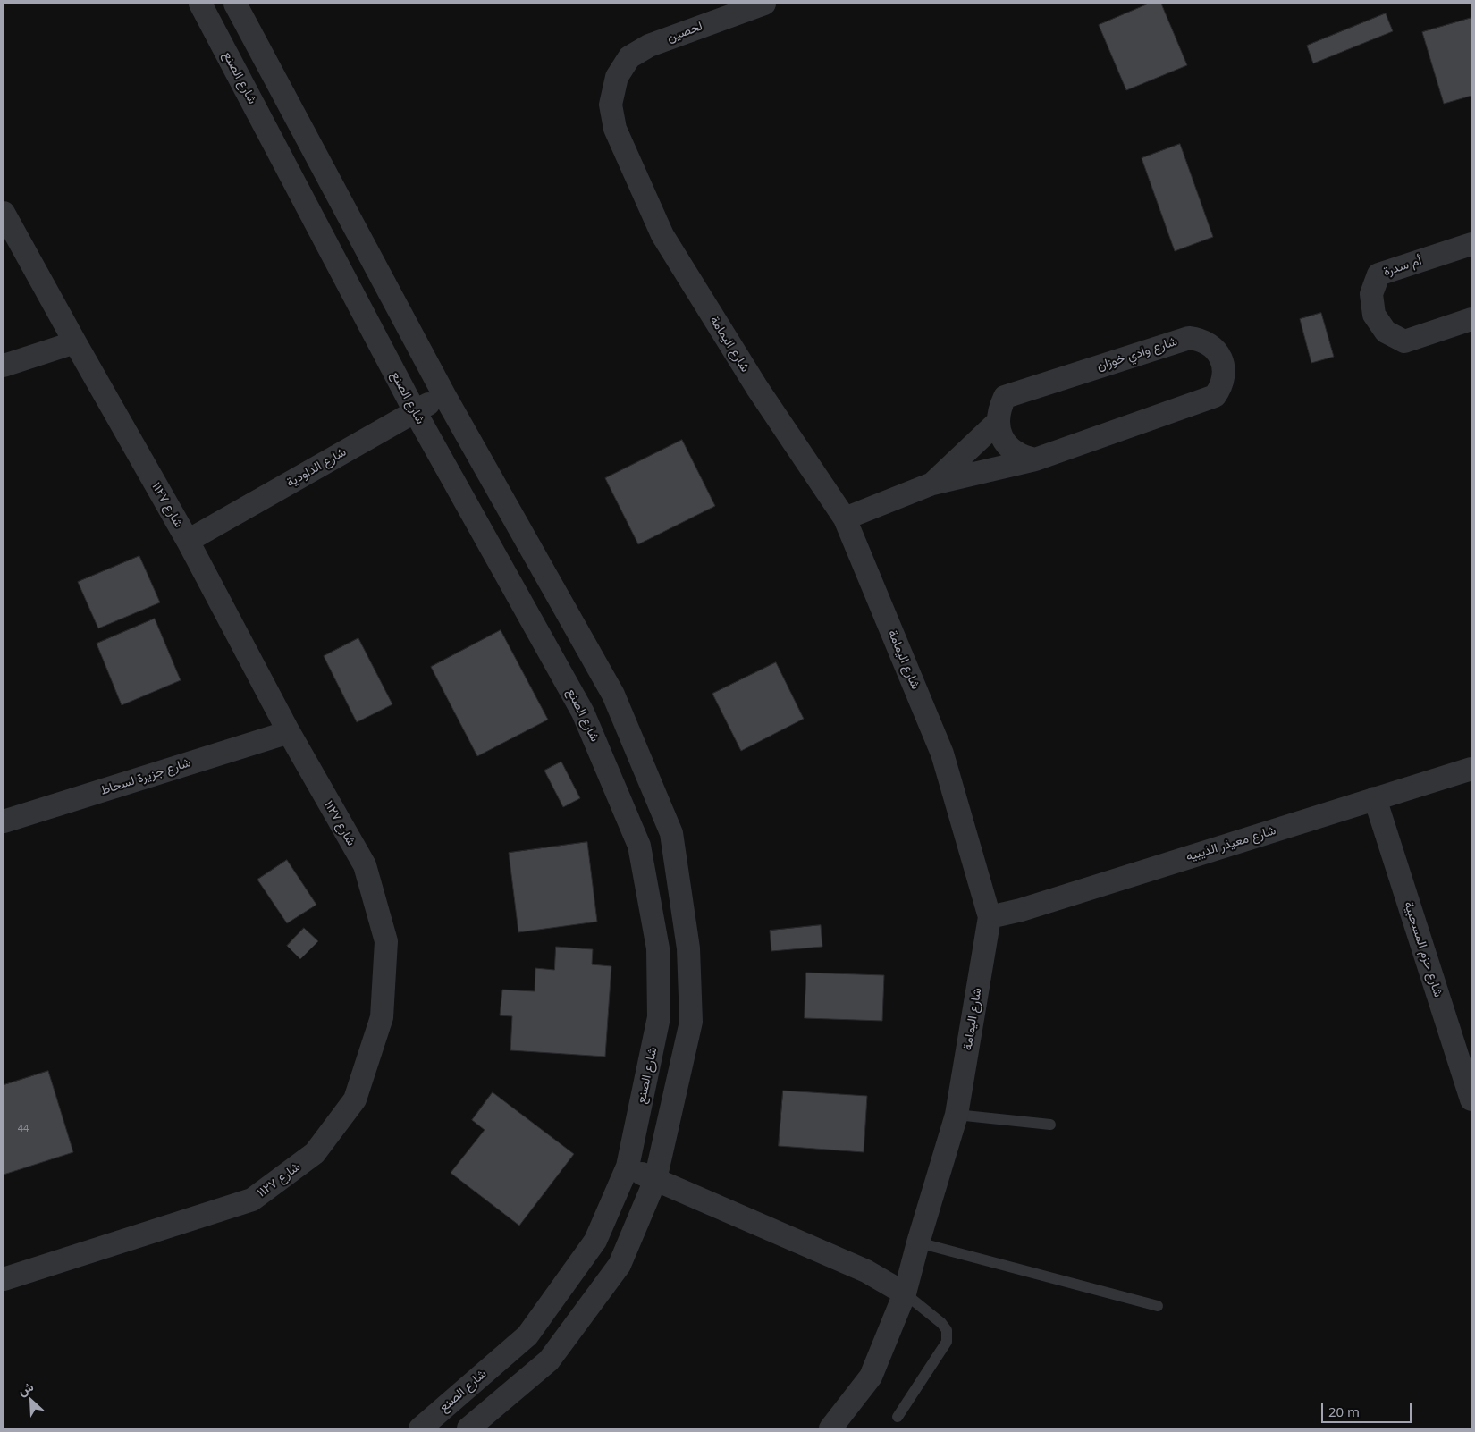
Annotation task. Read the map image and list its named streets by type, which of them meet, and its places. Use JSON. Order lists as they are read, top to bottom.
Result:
{
  "streets": {
    "street": [
      "لحصين",
      "شارع الصنع",
      "أم سدرة",
      "شارع اليمامة",
      "شارع وادي خوزان",
      "شارع الداودية",
      "شارع ١١٢٧",
      "شارع جزيرة لسحاط",
      "شارع معيذر الذيبيه",
      "شارع حزم المسحبية"
    ]
  },
  "crossings": [
    ["لحصين", "شارع اليمامة"],
    ["شارع الصنع", "شارع الداودية"],
    ["شارع اليمامة", "شارع وادي خوزان"],
    ["شارع اليمامة", "شارع معيذر الذيبيه"],
    ["شارع الداودية", "شارع ١١٢٧"],
    ["شارع ١١٢٧", "شارع جزيرة لسحاط"],
    ["شارع معيذر الذيبيه", "شارع حزم المسحبية"]
  ],
  "house_numbers": ["44"],
  "scale_bar": "20 m",
  "north": "top left"
}
